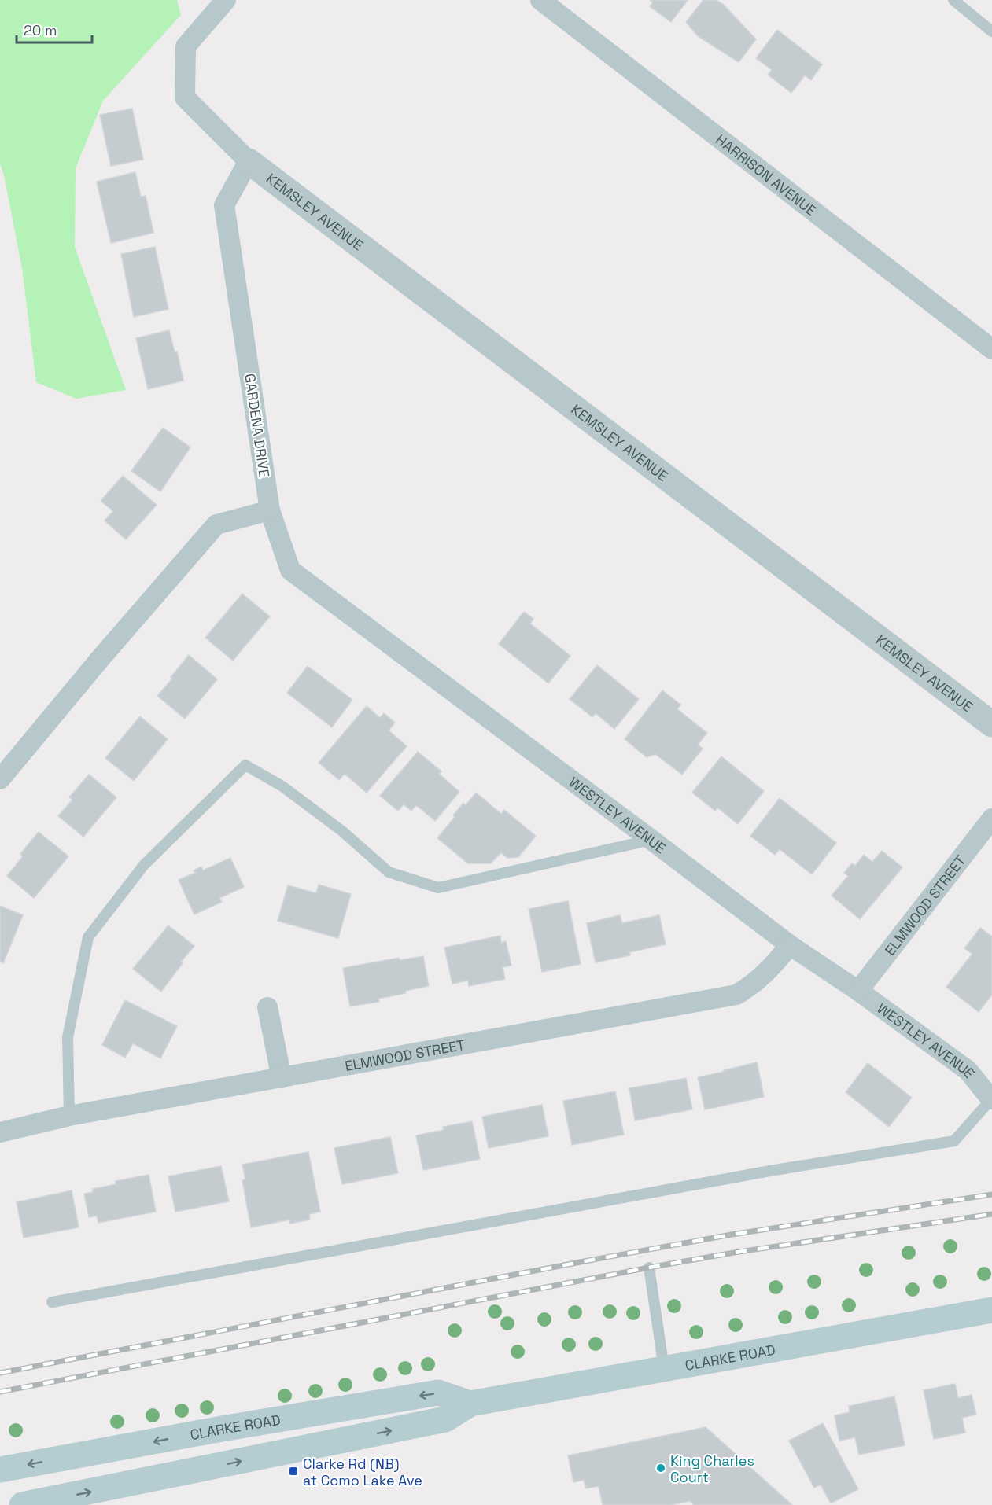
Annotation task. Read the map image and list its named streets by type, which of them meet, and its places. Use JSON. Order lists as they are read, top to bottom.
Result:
{
  "streets": {
    "main road": ["CLARKE ROAD"],
    "street": [
      "HARRISON AVENUE",
      "KEMSLEY AVENUE",
      "GARDENA DRIVE",
      "WESTLEY AVENUE",
      "ELMWOOD STREET"
    ]
  },
  "crossings": [
    ["KEMSLEY AVENUE", "GARDENA DRIVE"],
    ["GARDENA DRIVE", "WESTLEY AVENUE"],
    ["WESTLEY AVENUE", "ELMWOOD STREET"]
  ],
  "places": {
    "other": ["King Charles Court"],
    "transit": ["Clarke Rd (NB) at Como Lake Ave"]
  },
  "scale_bar": "20 m"
}
